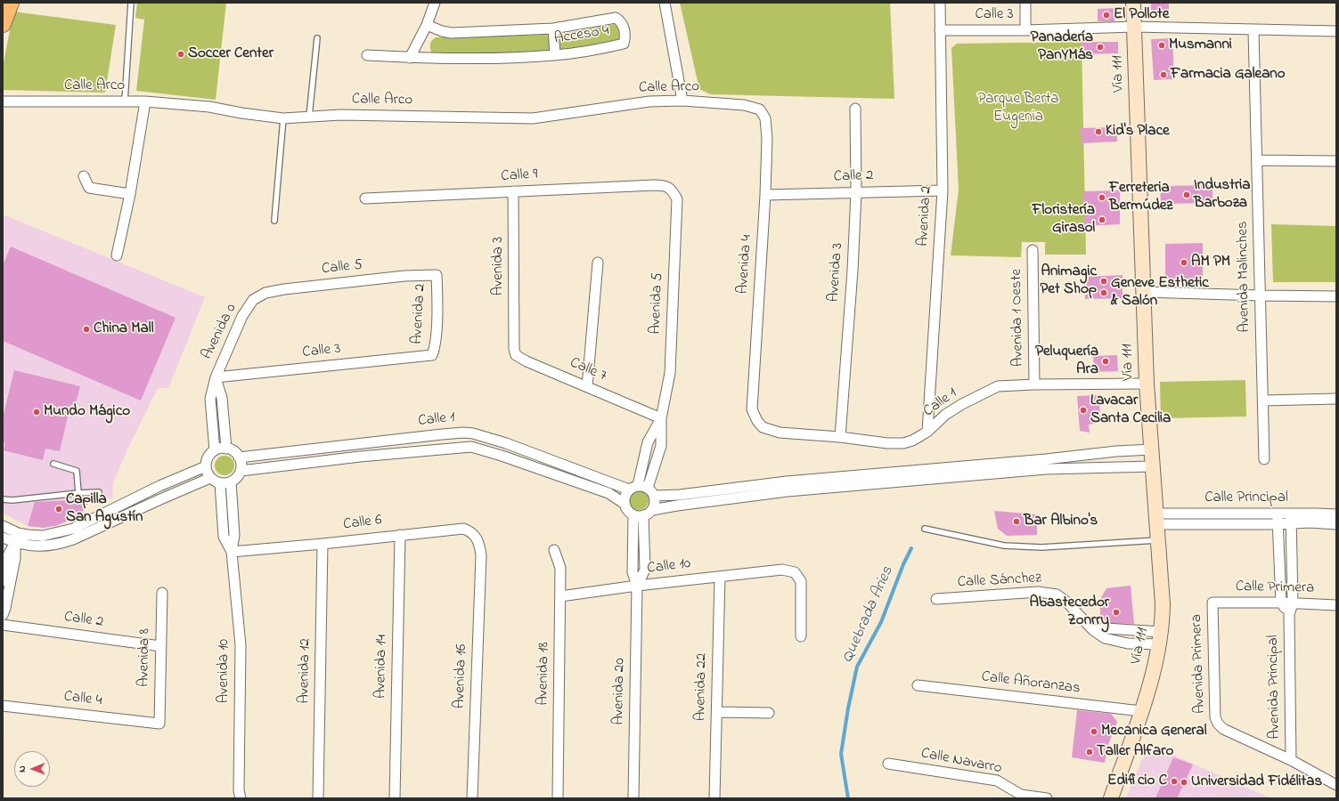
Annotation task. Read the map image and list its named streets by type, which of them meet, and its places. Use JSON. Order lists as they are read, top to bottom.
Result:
{
  "streets": {
    "main road": ["Vía 111"],
    "street": [
      "Calle 3",
      "Acceso 4",
      "Calle Arco",
      "Calle 9",
      "Calle 2",
      "Avenida 2",
      "Avenida 4",
      "Avenida 3",
      "Calle 5",
      "Avenida Malinches",
      "Avenida 5",
      "Avenida 1 Oeste",
      "Avenida 0",
      "Calle 7",
      "Calle 1",
      "Calle Principal",
      "Calle 6",
      "Calle 10",
      "Calle Sánchez",
      "Calle Primera",
      "Avenida 8",
      "Avenida Primera",
      "Avenida 14",
      "Avenida 10",
      "Avenida 12",
      "Avenida 18",
      "Avenida 16",
      "Calle Añoranzas",
      "Avenida 22",
      "Avenida Principal",
      "Avenida 20",
      "Calle 4",
      "Calle Navarro"
    ]
  },
  "crossings": [
    ["Calle 3", "Vía 111"],
    ["Calle 3", "Avenida 2"],
    ["Calle 3", "Avenida 0"],
    ["Vía 111", "Calle 1"],
    ["Vía 111", "Calle Principal"],
    ["Vía 111", "Calle Sánchez"],
    ["Vía 111", "Calle Añoranzas"],
    ["Calle Arco", "Avenida 4"],
    ["Calle 9", "Avenida 3"],
    ["Calle 9", "Avenida 5"],
    ["Calle 2", "Avenida 2"],
    ["Calle 2", "Avenida 4"],
    ["Calle 2", "Avenida 3"],
    ["Calle 2", "Avenida 8"],
    ["Avenida 2", "Calle 5"],
    ["Avenida 2", "Calle 1"],
    ["Avenida 4", "Calle 1"],
    ["Avenida 3", "Calle 7"],
    ["Avenida 3", "Calle 1"],
    ["Calle 5", "Avenida 0"],
    ["Avenida 5", "Calle 7"],
    ["Avenida 5", "Calle 1"],
    ["Avenida 1 Oeste", "Calle 1"],
    ["Avenida 0", "Calle 1"],
    ["Avenida 0", "Avenida 10"],
    ["Calle 1", "Avenida 10"],
    ["Calle Principal", "Avenida Principal"],
    ["Calle 6", "Avenida 14"],
    ["Calle 6", "Avenida 10"],
    ["Calle 6", "Avenida 12"],
    ["Calle 6", "Avenida 16"],
    ["Calle 10", "Avenida 18"],
    ["Calle 10", "Avenida 22"],
    ["Calle 10", "Avenida 20"],
    ["Calle Primera", "Avenida Primera"],
    ["Calle Primera", "Avenida Principal"],
    ["Avenida 8", "Calle 4"],
    ["Avenida Primera", "Avenida Principal"]
  ],
  "water": ["Quebrada Aries"],
  "parks": ["Parque Berta Eugenia"],
  "places": [
    "El Pollote",
    "Musmanni",
    "Panadería PanYMás",
    "Soccer Center",
    "Farmacia Galeano",
    "Kid's Place",
    "Industria Barboza",
    "Ferreteria Bermúdez",
    "Floristería Girasol",
    "AM PM",
    "Animagic Pet Shop",
    "Geneve Esthetic & Salón",
    "China Mall",
    "Peluquería Ara",
    "Lavacar Santa Cecilia",
    "Mundo Mágico",
    "Capilla San Agustín",
    "Bar Albino's",
    "Abastecedor Zonrry",
    "Mecanica General",
    "Taller Alfaro",
    "Edificio C",
    "Universidad Fidélitas"
  ],
  "north": "left"
}
